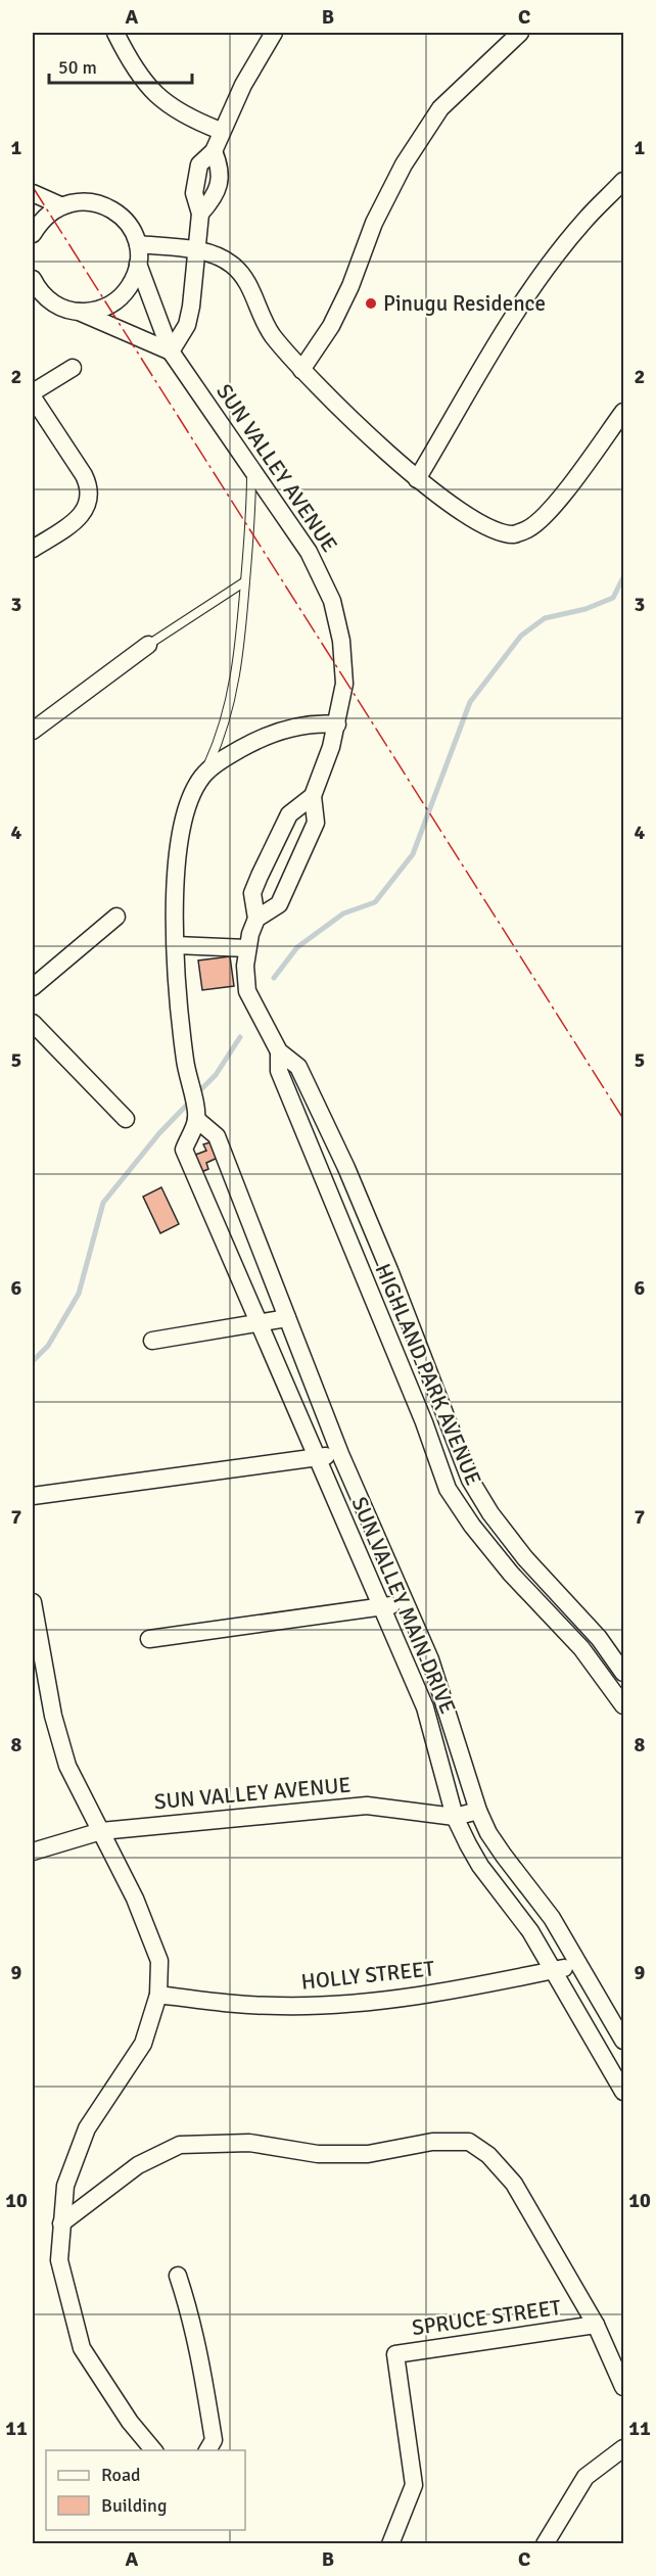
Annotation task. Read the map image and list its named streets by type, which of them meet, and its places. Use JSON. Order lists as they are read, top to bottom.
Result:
{
  "streets": {
    "street": [
      "SUN VALLEY AVENUE",
      "HIGHLAND PARK AVENUE",
      "SUN VALLEY MAIN DRIVE",
      "HOLLY STREET",
      "SPRUCE STREET"
    ]
  },
  "crossings": [
    ["SUN VALLEY AVENUE", "SUN VALLEY MAIN DRIVE"],
    ["SUN VALLEY MAIN DRIVE", "HOLLY STREET"]
  ],
  "places": ["Pinugu Residence"],
  "legend": ["Road", "Building"],
  "scale_bar": "50 m",
  "grid": {
    "columns": ["A", "B", "C"],
    "rows": [
      "1",
      "2",
      "3",
      "4",
      "5",
      "6",
      "7",
      "8",
      "9",
      "10",
      "11"
    ]
  }
}
